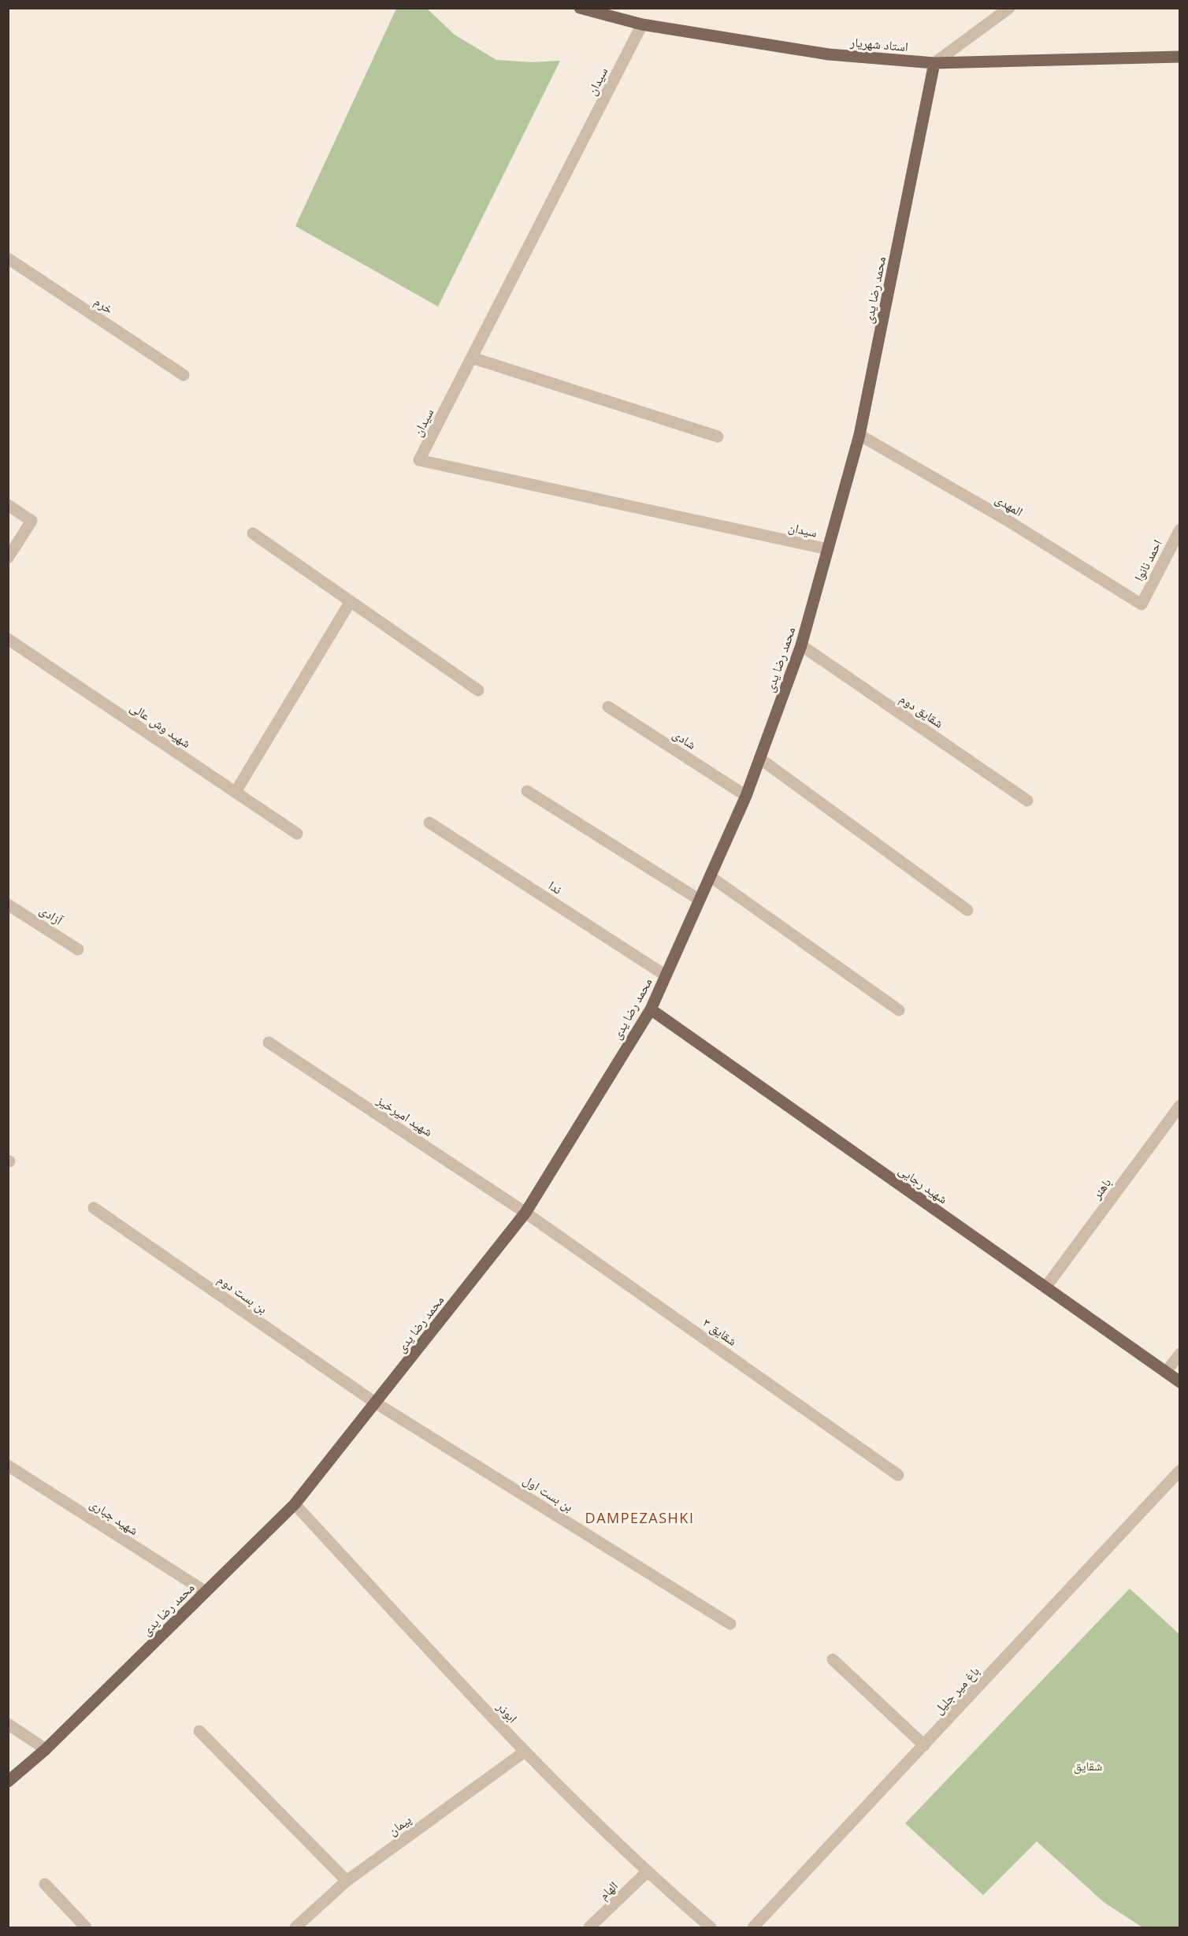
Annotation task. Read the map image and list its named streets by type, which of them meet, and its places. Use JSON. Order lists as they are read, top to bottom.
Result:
{
  "streets": {
    "main road": ["استاد شهریار", "محمد رضا یدی", "شهید رجایی"],
    "street": [
      "سیدان",
      "خرم",
      "المهدی",
      "احمد نانوا",
      "شقایق دوم",
      "شهید وش عالی",
      "شادی",
      "ندا",
      "آزادی",
      "شهید امیرخیز",
      "باهنر",
      "بن بست دوم",
      "شقایق ۳",
      "بن بست اول",
      "شهید جباری",
      "باغ میر جلیل",
      "ابوذر",
      "پیمان",
      "الهام"
    ]
  },
  "crossings": [
    ["استاد شهریار", "سیدان"],
    ["استاد شهریار", "محمد رضا یدی"],
    ["سیدان", "محمد رضا یدی"],
    ["محمد رضا یدی", "المهدی"],
    ["محمد رضا یدی", "شقایق دوم"],
    ["محمد رضا یدی", "شادی"],
    ["محمد رضا یدی", "ندا"],
    ["محمد رضا یدی", "شهید امیرخیز"],
    ["محمد رضا یدی", "شهید رجایی"],
    ["محمد رضا یدی", "بن بست دوم"],
    ["محمد رضا یدی", "شقایق ۳"],
    ["محمد رضا یدی", "بن بست اول"],
    ["محمد رضا یدی", "شهید جباری"],
    ["محمد رضا یدی", "ابوذر"],
    ["المهدی", "احمد نانوا"],
    ["شهید امیرخیز", "شقایق ۳"],
    ["شهید رجایی", "باهنر"],
    ["بن بست دوم", "بن بست اول"],
    ["ابوذر", "پیمان"],
    ["ابوذر", "الهام"]
  ],
  "districts": ["DAMPEZASHKI"],
  "parks": ["شقایق"]
}
